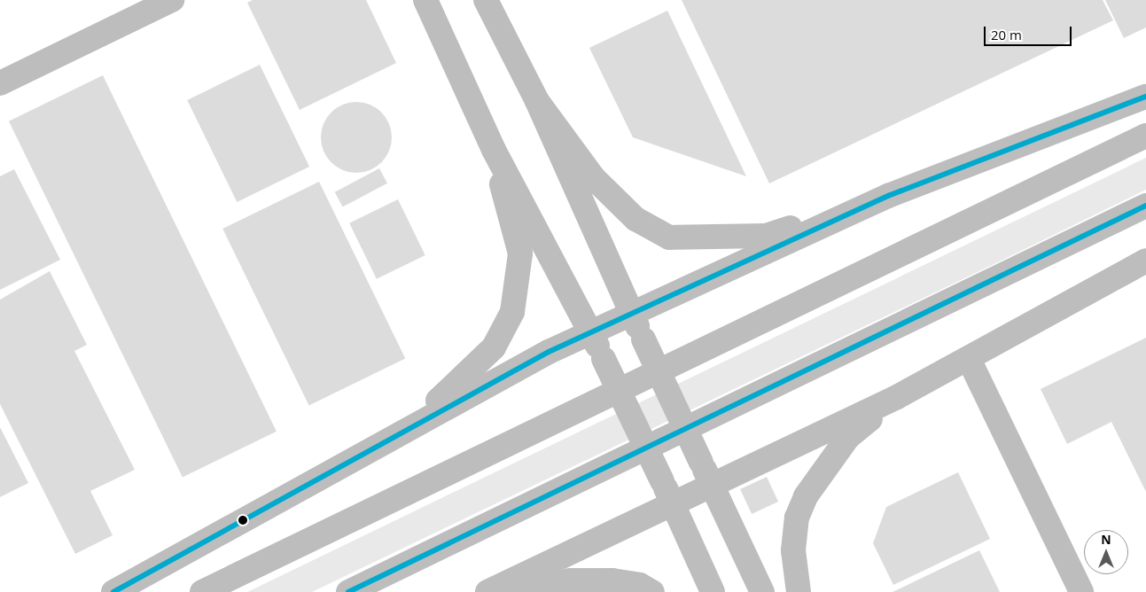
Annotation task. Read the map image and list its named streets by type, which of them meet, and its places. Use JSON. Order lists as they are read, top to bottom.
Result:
{
  "scale_bar": "20 m",
  "north": "top"
}
